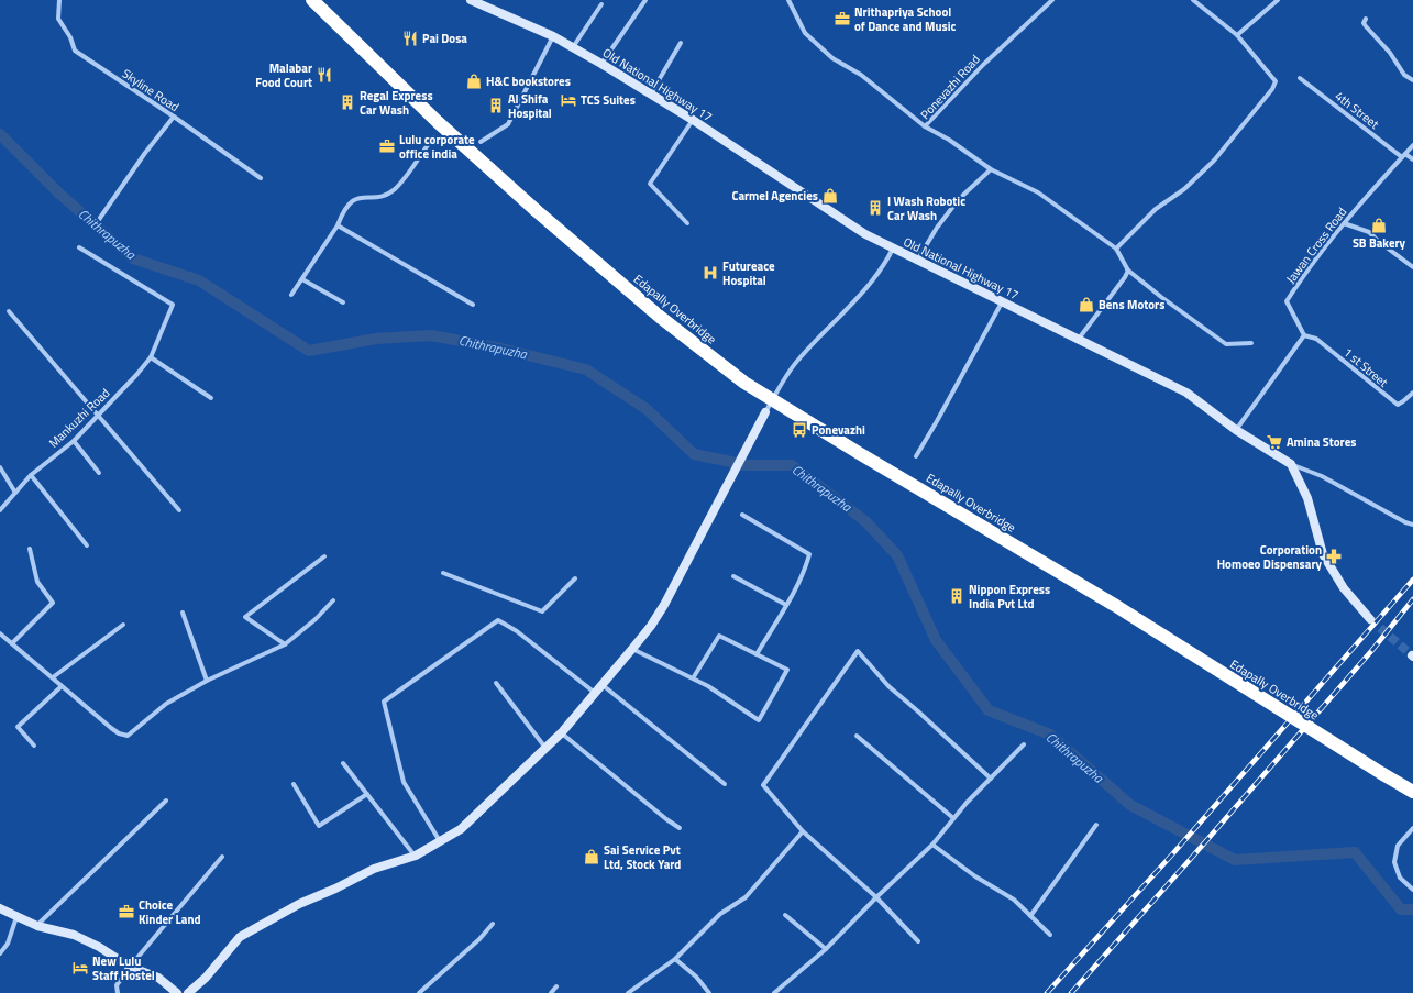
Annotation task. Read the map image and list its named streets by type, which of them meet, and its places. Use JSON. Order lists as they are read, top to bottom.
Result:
{
  "streets": {
    "highway": ["Edapally Overbridge"],
    "street": [
      "Old National Highway 17",
      "Ponevazhi Road",
      "Skyline Road",
      "4th Street",
      "Jawan Cross Road",
      "1 st Street",
      "Mankuzhi Road"
    ]
  },
  "crossings": [
    ["4th Street", "Jawan Cross Road"],
    ["Jawan Cross Road", "1 st Street"]
  ],
  "water": ["Chithrapuzha"],
  "places": {
    "office": ["Nrithapriya School of Dance and Music", "Lulu corporate office india", "Choice Kinder Land"],
    "restaurant": ["Pai Dosa", "Malabar Food Court"],
    "shop": [
      "H&C bookstores",
      "Carmel Agencies",
      "SB Bakery",
      "Bens Motors",
      "Sai Service Pvt Ltd, Stock Yard"
    ],
    "hotel": ["TCS Suites", "New Lulu Staff Hostel"],
    "building": [
      "Regal Express Car Wash",
      "Al Shifa Hospital",
      "I Wash Robotic Car Wash",
      "Nippon Express India Pvt Ltd"
    ],
    "hospital": ["Futureace Hospital"],
    "bus stop": ["Ponevazhi"],
    "supermarket": ["Amina Stores"],
    "pharmacy": ["Corporation Homoeo Dispensary"]
  }
}
